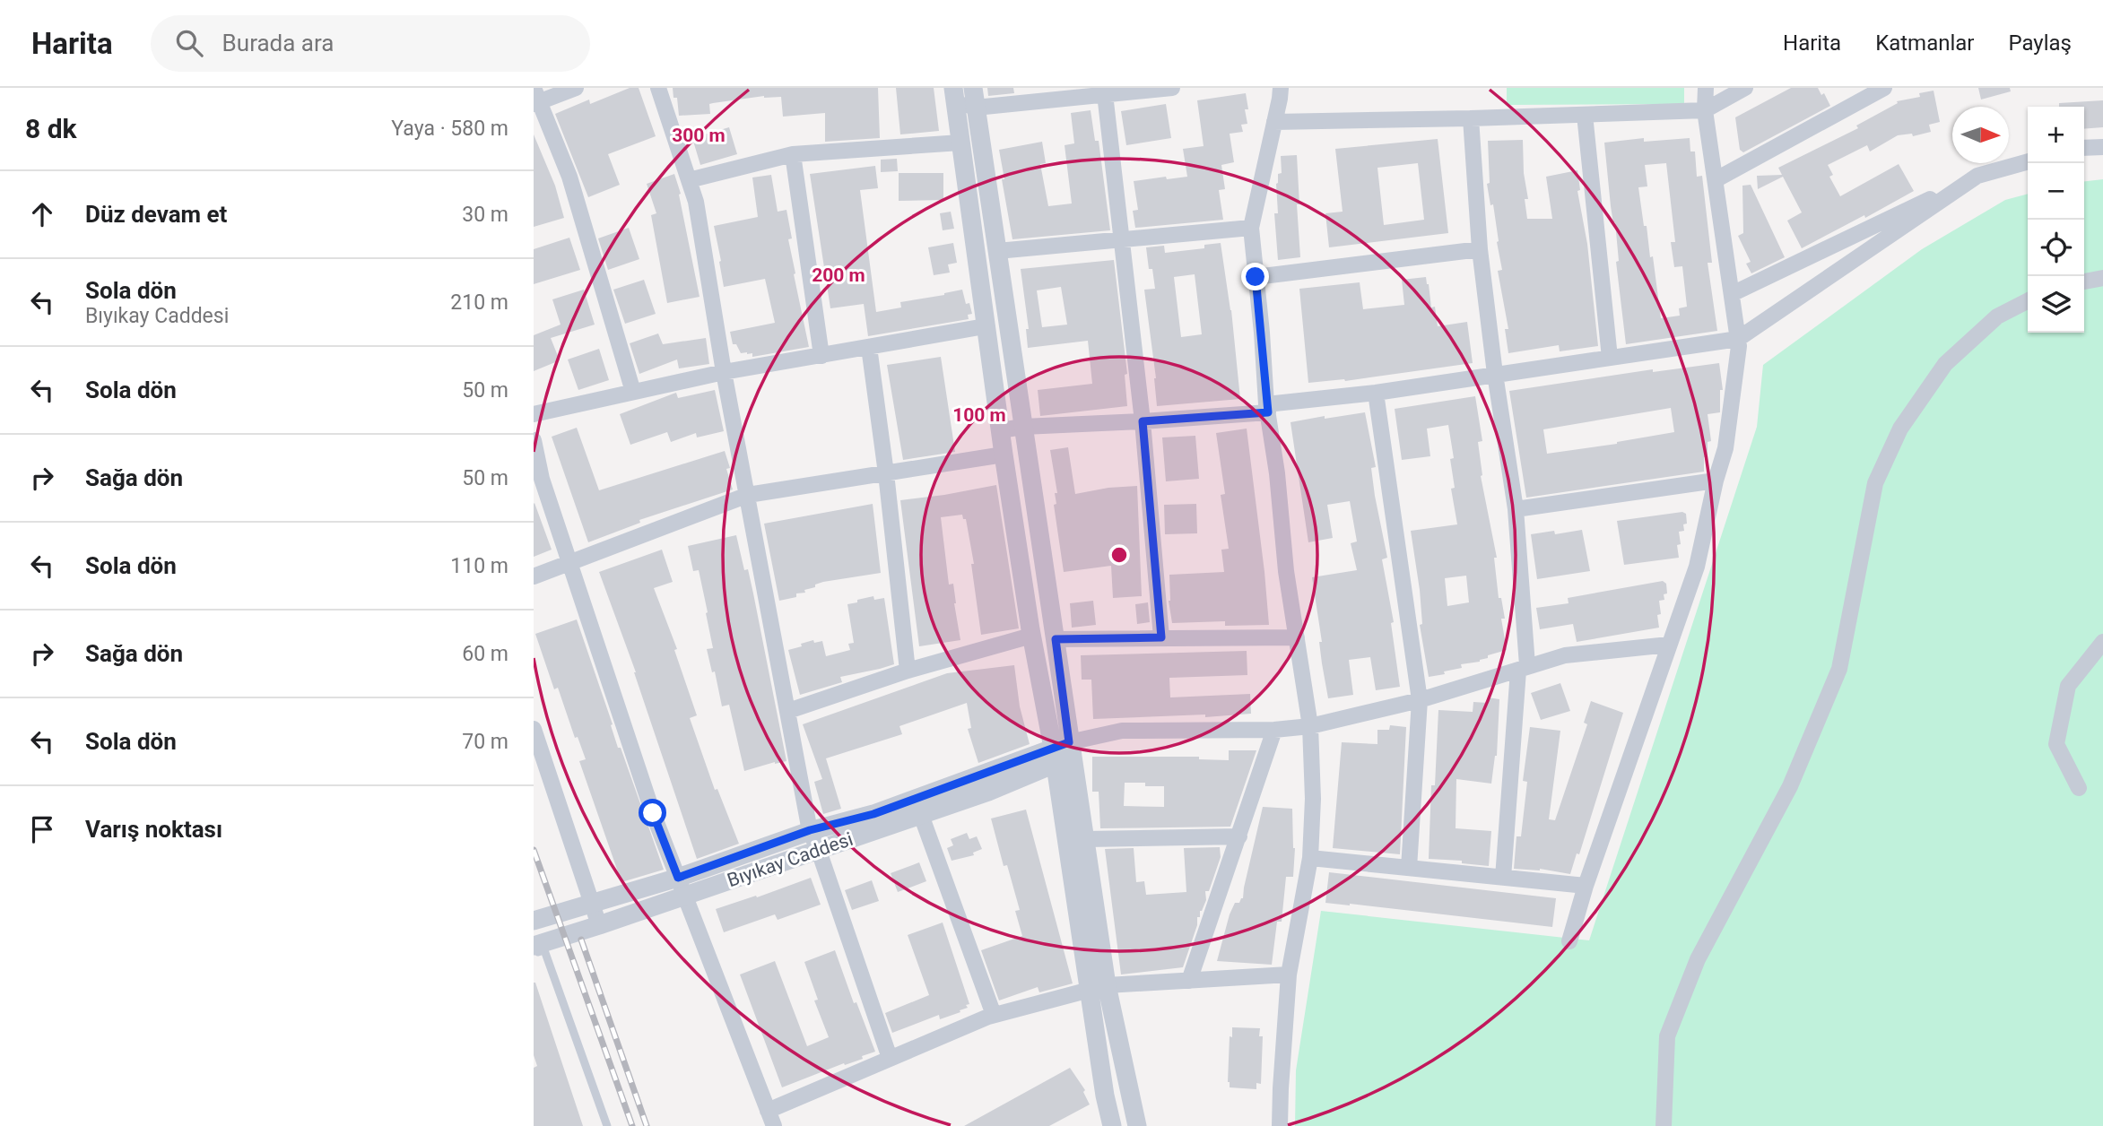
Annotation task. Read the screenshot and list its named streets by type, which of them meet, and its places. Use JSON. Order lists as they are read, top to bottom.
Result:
{
  "streets": {
    "street": ["Bıyıkay Caddesi"]
  },
  "north": "right",
  "page": {
    "header": "Harita",
    "search": "Burada ara",
    "nav": ["Harita", "Katmanlar", "Paylaş"],
    "heading": ["8 dk", "Yaya · 580 m"],
    "map_buttons": ["+", "−"],
    "list": [
      ["Düz devam et", "30 m"],
      ["Sola dön", "Bıyıkay Caddesi", "210 m"],
      ["Sola dön", "50 m"],
      ["Sağa dön", "50 m"],
      ["Sola dön", "110 m"],
      ["Sağa dön", "60 m"],
      ["Sola dön", "70 m"],
      "Varış noktası"
    ]
  },
  "rings": ["300 m", "200 m", "100 m"]
}
